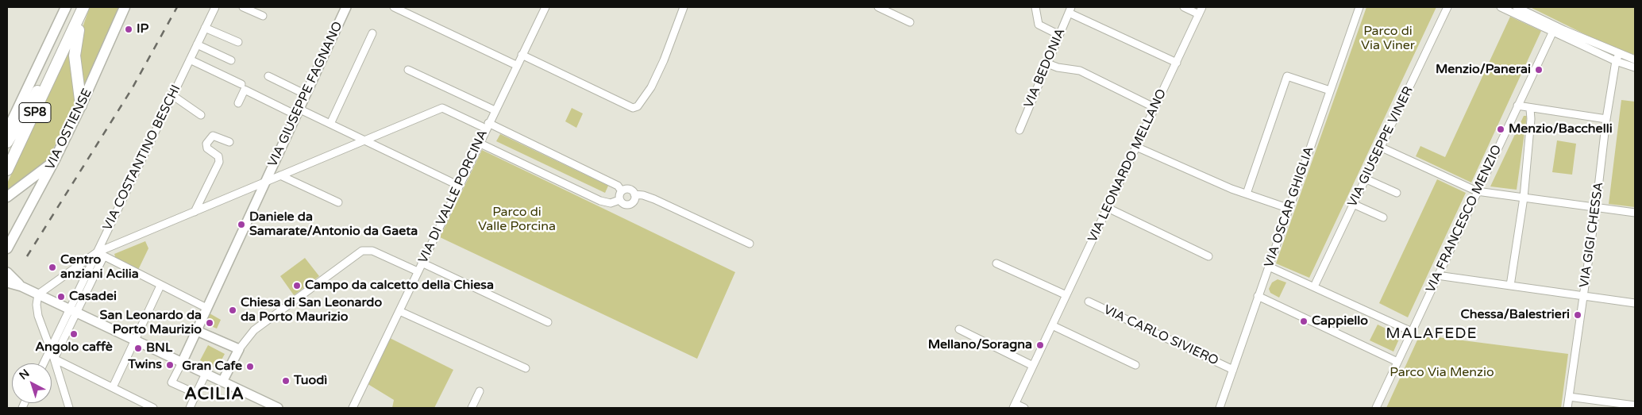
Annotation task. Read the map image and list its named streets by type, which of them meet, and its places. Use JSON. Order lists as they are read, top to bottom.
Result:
{
  "streets": {
    "main road": ["SP8", "VIA OSTIENSE"],
    "street": [
      "VIA BEDONIA",
      "VIA GIUSEPPE FAGNANO",
      "VIA GIUSEPPE VINER",
      "VIA COSTANTINO BESCHI",
      "VIA LEONARDO MELLANO",
      "VIA DI VALLE PORCINA",
      "VIA OSCAR GHIGLIA",
      "VIA FRANCESCO MENZIO",
      "VIA GIGI CHESSA",
      "VIA CARLO SIVIERO"
    ]
  },
  "crossings": [
    ["VIA OSCAR GHIGLIA", "VIA CARLO SIVIERO"]
  ],
  "districts": ["MALAFEDE", "ACILIA"],
  "parks": ["Parco di Via Viner", "Parco di Valle Porcina", "Parco Via Menzio"],
  "places": [
    "IP",
    "Menzio/Panerai",
    "Menzio/Bacchelli",
    "Daniele da Samarate/Antonio da Gaeta",
    "Centro anziani Acilia",
    "Campo da calcetto della Chiesa",
    "Casadei",
    "Chiesa di San Leonardo da Porto Maurizio",
    "Chessa/Balestrieri",
    "Cappiello",
    "San Leonardo da Porto Maurizio",
    "Angolo caffè",
    "Mellano/Soragna",
    "BNL",
    "Twins",
    "Gran Cafe",
    "Tuodì"
  ],
  "north": "top left"
}
